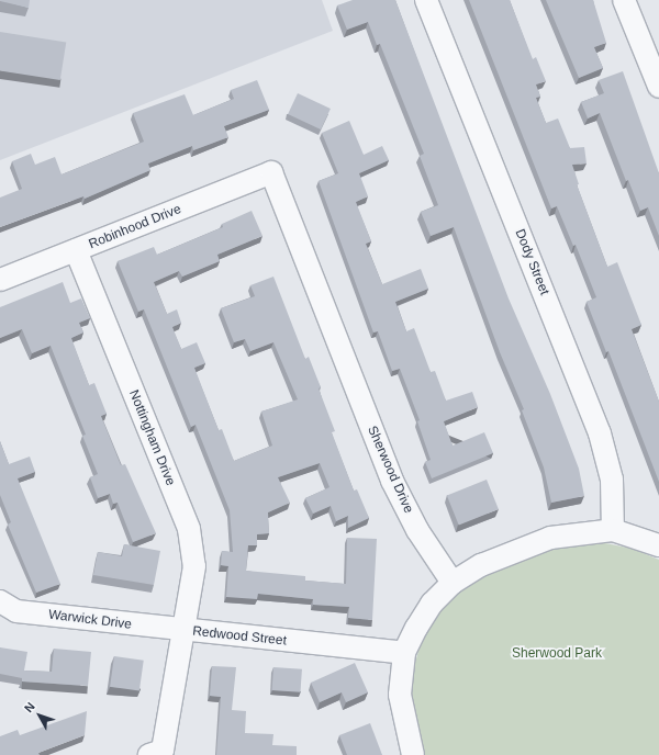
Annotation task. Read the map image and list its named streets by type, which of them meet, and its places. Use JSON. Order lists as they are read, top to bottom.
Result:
{
  "streets": {
    "street": [
      "Robinhood Drive",
      "Dody Street",
      "Nottingham Drive",
      "Sherwood Drive",
      "Warwick Drive",
      "Redwood Street"
    ]
  },
  "crossings": [
    ["Robinhood Drive", "Nottingham Drive"],
    ["Robinhood Drive", "Sherwood Drive"],
    ["Nottingham Drive", "Warwick Drive"],
    ["Nottingham Drive", "Redwood Street"],
    ["Warwick Drive", "Redwood Street"]
  ],
  "parks": ["Sherwood Park"],
  "north": "top left"
}
